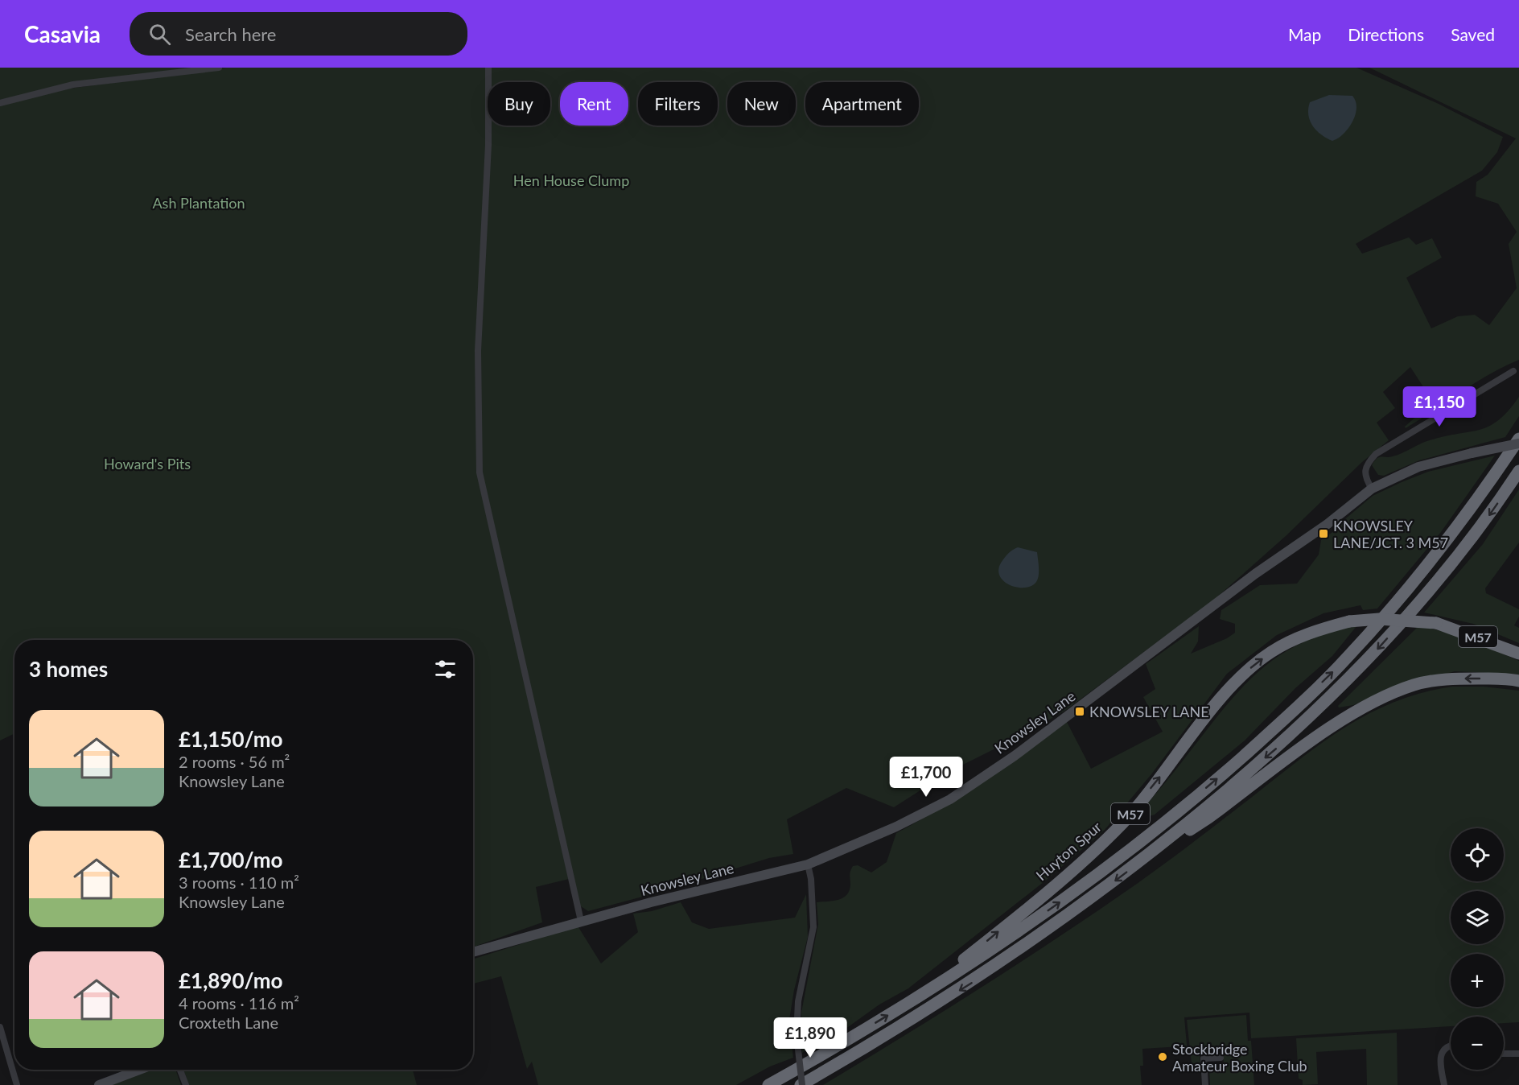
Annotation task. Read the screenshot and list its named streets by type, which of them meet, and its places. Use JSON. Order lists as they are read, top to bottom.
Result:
{
  "streets": {
    "highway": ["M57", "Huyton Spur"],
    "main road": ["Knowsley Lane"]
  },
  "crossings": [
    ["M57", "Huyton Spur"]
  ],
  "parks": ["Hen House Clump", "Ash Plantation", "Howard's Pits"],
  "places": {
    "transit": ["KNOWSLEY LANE/JCT. 3 M57", "KNOWSLEY LANE"],
    "other": ["Stockbridge Amateur Boxing Club"]
  },
  "page": {
    "header": "Casavia",
    "search": "Search here",
    "nav": ["Map", "Directions", "Saved"],
    "chip": [
      "Buy",
      "Rent",
      "Filters",
      "New",
      "Apartment"
    ],
    "price": ["£1,150", "£1,700", "£1,890"],
    "heading": "3 homes",
    "list": [
      {
        "name": "£1,150/mo",
        "note": "2 rooms · 56 m² · Knowsley Lane"
      },
      {
        "name": "£1,700/mo",
        "note": "3 rooms · 110 m² · Knowsley Lane"
      },
      {
        "name": "£1,890/mo",
        "note": "4 rooms · 116 m² · Croxteth Lane"
      }
    ],
    "map_buttons": ["+", "−"]
  }
}
